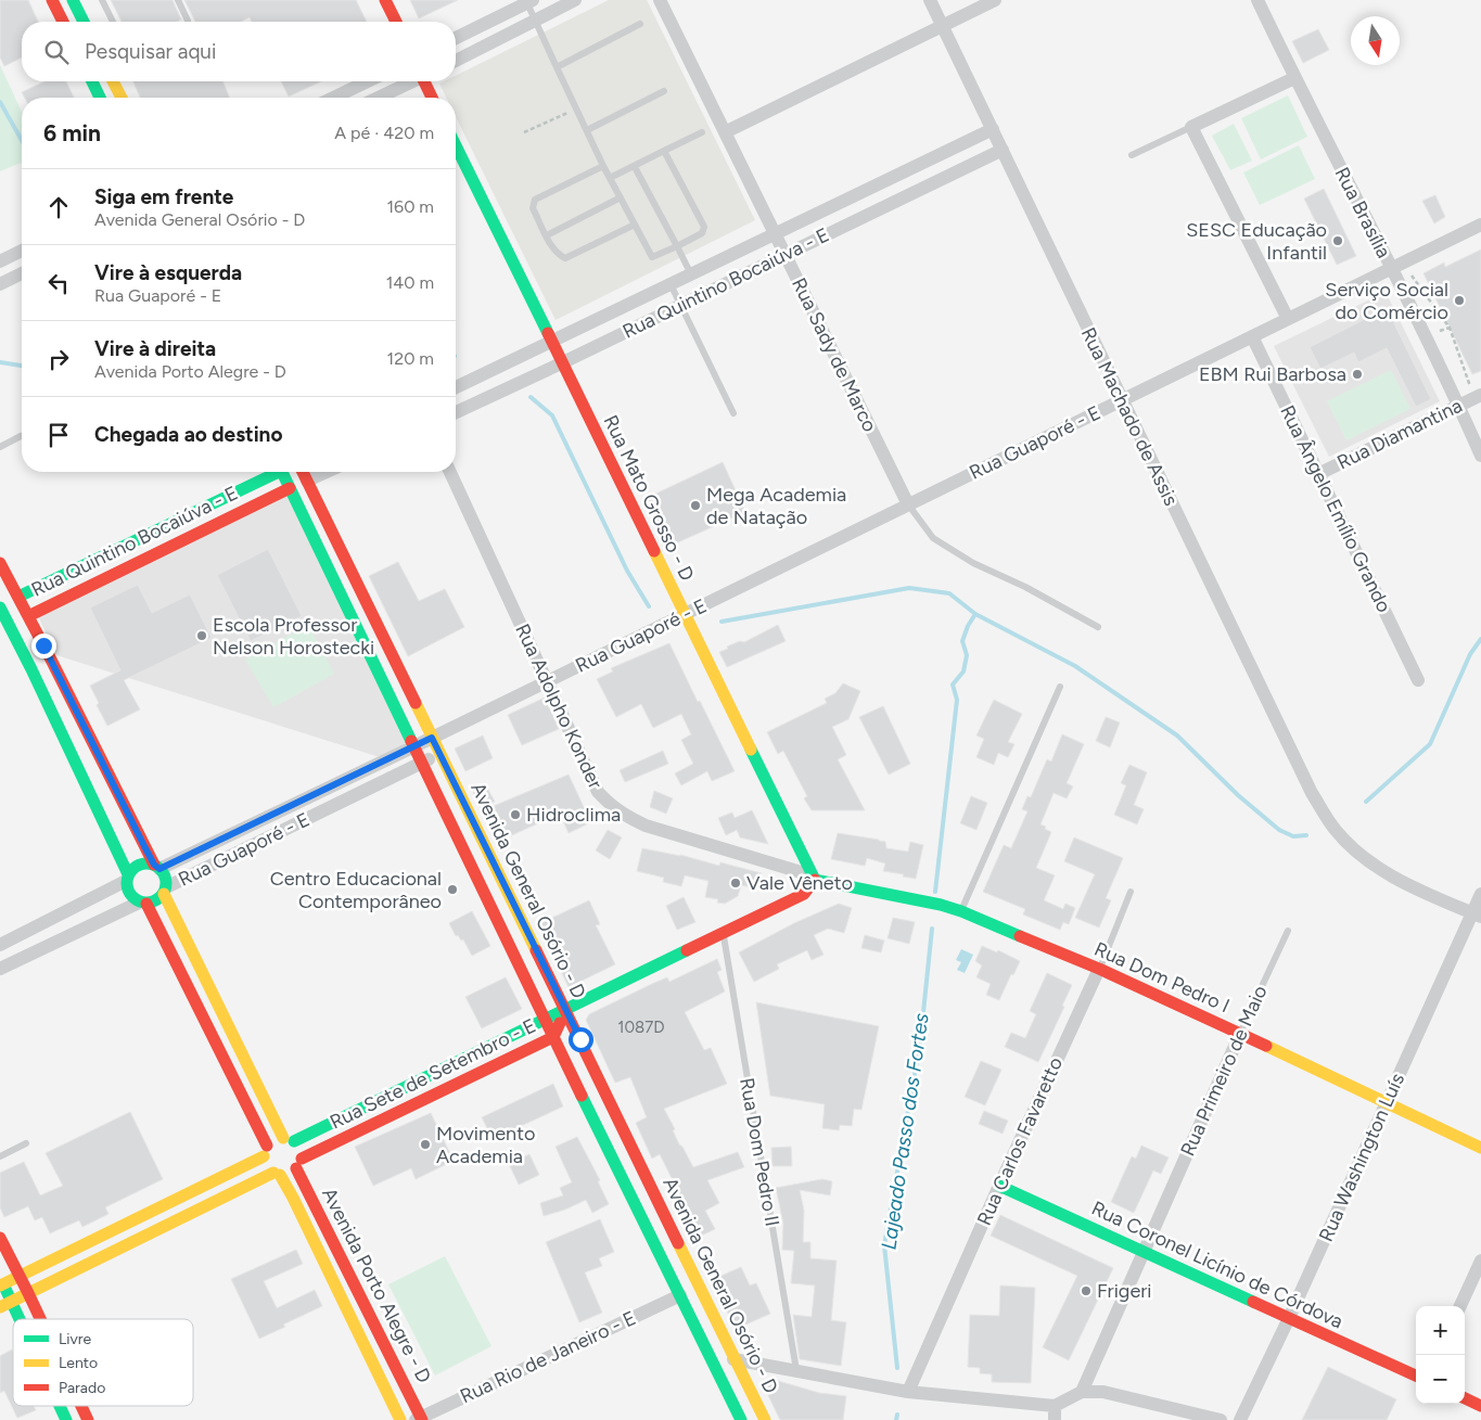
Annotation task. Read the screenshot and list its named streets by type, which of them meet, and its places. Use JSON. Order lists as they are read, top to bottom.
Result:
{
  "streets": {
    "street": [
      "Rua Brasília",
      "Rua Quintino Bocaiúva - E",
      "Rua Sady de Marco",
      "Rua Machado de Assis",
      "Rua Diamantina",
      "Rua Guaporé - E",
      "Rua Mato Grosso - D",
      "Rua Ângelo Emílio Grando",
      "Rua Adolpho Konder",
      "Avenida General Osório - D",
      "Rua Dom Pedro I",
      "Rua Primeiro de Maio",
      "Rua Sete de Setembro - E",
      "Rua Carlos Favaretto",
      "Rua Washington Luís",
      "Rua Coronel Licínio de Córdova",
      "Avenida Porto Alegre - D",
      "Rua Rio de Janeiro - E"
    ],
    "lane": ["Rua Dom Pedro II"]
  },
  "crossings": [
    ["Rua Brasília", "Rua Diamantina"],
    ["Rua Brasília", "Rua Guaporé - E"],
    ["Rua Quintino Bocaiúva - E", "Rua Sady de Marco"],
    ["Rua Quintino Bocaiúva - E", "Rua Machado de Assis"],
    ["Rua Quintino Bocaiúva - E", "Rua Mato Grosso - D"],
    ["Rua Quintino Bocaiúva - E", "Avenida General Osório - D"],
    ["Rua Sady de Marco", "Rua Guaporé - E"],
    ["Rua Machado de Assis", "Rua Guaporé - E"],
    ["Rua Machado de Assis", "Rua Washington Luís"],
    ["Rua Diamantina", "Rua Ângelo Emílio Grando"],
    ["Rua Guaporé - E", "Rua Mato Grosso - D"],
    ["Rua Guaporé - E", "Rua Ângelo Emílio Grando"],
    ["Rua Guaporé - E", "Rua Adolpho Konder"],
    ["Rua Guaporé - E", "Avenida General Osório - D"],
    ["Rua Mato Grosso - D", "Rua Adolpho Konder"],
    ["Rua Mato Grosso - D", "Rua Dom Pedro I"],
    ["Rua Mato Grosso - D", "Rua Sete de Setembro - E"],
    ["Rua Adolpho Konder", "Rua Dom Pedro I"],
    ["Rua Adolpho Konder", "Rua Sete de Setembro - E"],
    ["Avenida General Osório - D", "Rua Sete de Setembro - E"],
    ["Avenida General Osório - D", "Rua Rio de Janeiro - E"],
    ["Rua Dom Pedro I", "Rua Primeiro de Maio"],
    ["Rua Dom Pedro I", "Rua Sete de Setembro - E"],
    ["Rua Dom Pedro I", "Rua Carlos Favaretto"],
    ["Rua Dom Pedro I", "Rua Washington Luís"],
    ["Rua Primeiro de Maio", "Rua Coronel Licínio de Córdova"],
    ["Rua Sete de Setembro - E", "Rua Dom Pedro II"],
    ["Rua Sete de Setembro - E", "Avenida Porto Alegre - D"],
    ["Rua Carlos Favaretto", "Rua Coronel Licínio de Córdova"],
    ["Rua Washington Luís", "Rua Coronel Licínio de Córdova"],
    ["Avenida Porto Alegre - D", "Rua Rio de Janeiro - E"]
  ],
  "water": ["Lajeado Passo dos Fortes"],
  "places": [
    "SESC Educação Infantil",
    "Serviço Social do Comércio",
    "EBM Rui Barbosa",
    "Mega Academia de Natação",
    "Escola Professor Nelson Horostecki",
    "Hidroclima",
    "Vale Vêneto",
    "Centro Educacional Contemporâneo",
    "Movimento Academia",
    "Frigeri"
  ],
  "house_numbers": ["1087D"],
  "legend": ["Livre", "Lento", "Parado"],
  "north": "bottom",
  "page": {
    "search": "Pesquisar aqui",
    "heading": ["6 min", "A pé · 420 m"],
    "list": [
      ["Siga em frente", "Avenida General Osório - D", "160 m"],
      ["Vire à esquerda", "Rua Guaporé - E", "140 m"],
      ["Vire à direita", "Avenida Porto Alegre - D", "120 m"],
      "Chegada ao destino"
    ],
    "map_buttons": ["+", "−"]
  }
}
